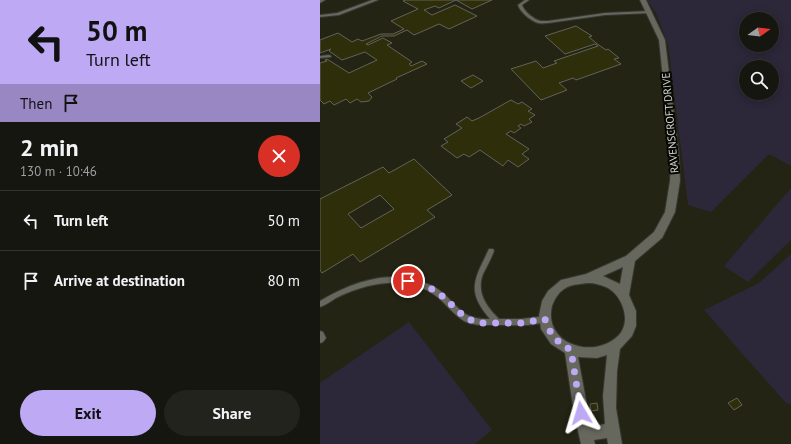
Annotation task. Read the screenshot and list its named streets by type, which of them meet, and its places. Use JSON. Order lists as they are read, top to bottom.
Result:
{
  "streets": {
    "street": ["RAVENSCROFT DRIVE"]
  },
  "north": "right",
  "page": {
    "turn": ["50 m", "Turn left"],
    "then": "Then",
    "heading": ["2 min", "130 m · 10:46"],
    "list": [
      {
        "name": "Turn left",
        "value": "50 m"
      },
      {
        "name": "Arrive at destination",
        "value": "80 m"
      }
    ],
    "buttons": ["Exit", "Share"]
  }
}
